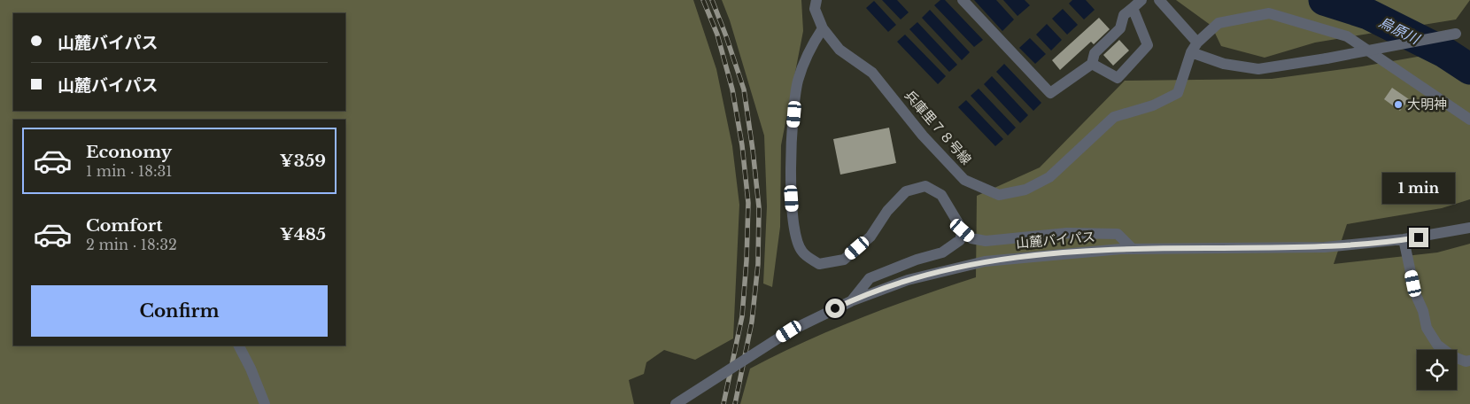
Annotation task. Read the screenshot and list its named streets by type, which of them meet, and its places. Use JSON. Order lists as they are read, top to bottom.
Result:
{
  "streets": {
    "street": ["兵庫里７８号線", "山麓バイパス"]
  },
  "water": ["烏原川"],
  "places": ["大明神"],
  "page": {
    "banner": ["山麓バイパス", "山麓バイパス"],
    "list": [
      {
        "name": "Economy",
        "note": "1 min · 18:31",
        "value": "¥359"
      },
      {
        "name": "Comfort",
        "note": "2 min · 18:32",
        "value": "¥485"
      }
    ],
    "bubble": "1 min",
    "buttons": "Confirm"
  }
}
